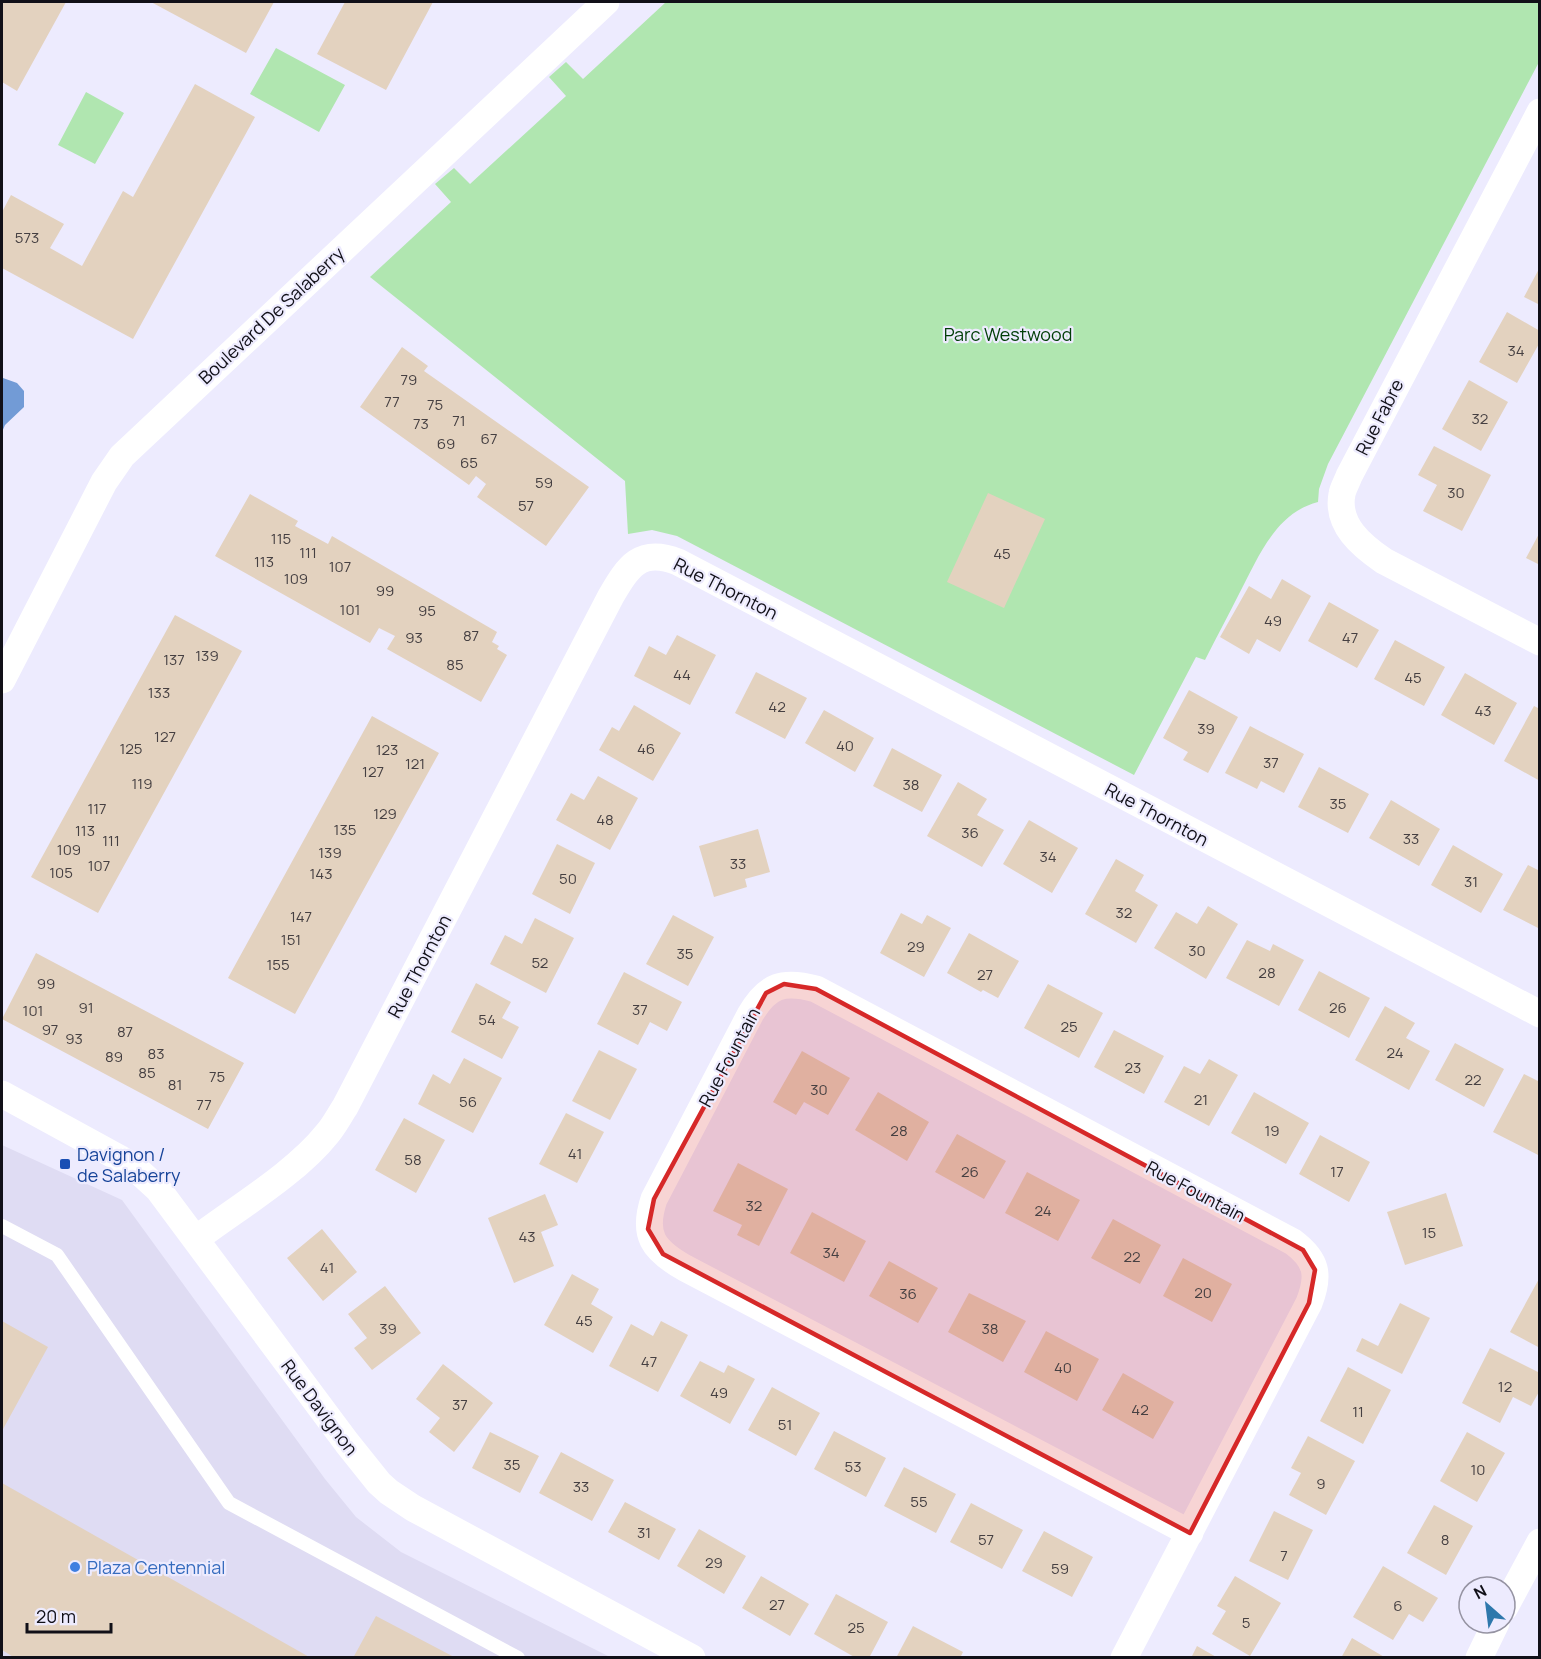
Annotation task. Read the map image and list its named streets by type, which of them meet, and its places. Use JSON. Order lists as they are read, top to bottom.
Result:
{
  "streets": {
    "street": [
      "Boulevard De Salaberry",
      "Rue Fabre",
      "Rue Thornton",
      "Rue Fountain",
      "Rue Davignon"
    ]
  },
  "crossings": [
    ["Rue Thornton", "Rue Davignon"]
  ],
  "parks": ["Parc Westwood"],
  "places": {
    "transit": ["Davignon / de Salaberry"],
    "other": ["Plaza Centennial"]
  },
  "house_numbers": [
    "573",
    "34",
    "79",
    "77",
    "75",
    "32",
    "71",
    "73",
    "67",
    "69",
    "65",
    "59",
    "30",
    "57",
    "115",
    "111",
    "45",
    "113",
    "107",
    "109",
    "99",
    "101",
    "95",
    "49",
    "87",
    "93",
    "47",
    "139",
    "137",
    "85",
    "44",
    "45",
    "133",
    "42",
    "43",
    "39",
    "127",
    "40",
    "125",
    "46",
    "123",
    "37",
    "121",
    "127",
    "119",
    "38",
    "35",
    "117",
    "129",
    "48",
    "135",
    "113",
    "36",
    "33",
    "111",
    "109",
    "139",
    "34",
    "33",
    "107",
    "105",
    "143",
    "50",
    "31",
    "32",
    "147",
    "151",
    "29",
    "30",
    "35",
    "52",
    "155",
    "28",
    "27",
    "99",
    "91",
    "26",
    "37",
    "101",
    "54",
    "25",
    "97",
    "87",
    "93",
    "24",
    "83",
    "89",
    "23",
    "85",
    "75",
    "22",
    "81",
    "30",
    "21",
    "56",
    "77",
    "28",
    "19",
    "41",
    "58",
    "26",
    "17",
    "32",
    "24",
    "15",
    "43",
    "34",
    "22",
    "41",
    "20",
    "36",
    "45",
    "39",
    "38",
    "47",
    "40",
    "12",
    "49",
    "37",
    "42",
    "11",
    "51",
    "35",
    "53",
    "10",
    "9",
    "33",
    "55",
    "31",
    "57",
    "8",
    "7",
    "29",
    "59",
    "27",
    "6",
    "5",
    "25"
  ],
  "scale_bar": "20 m",
  "north": "top left"
}
